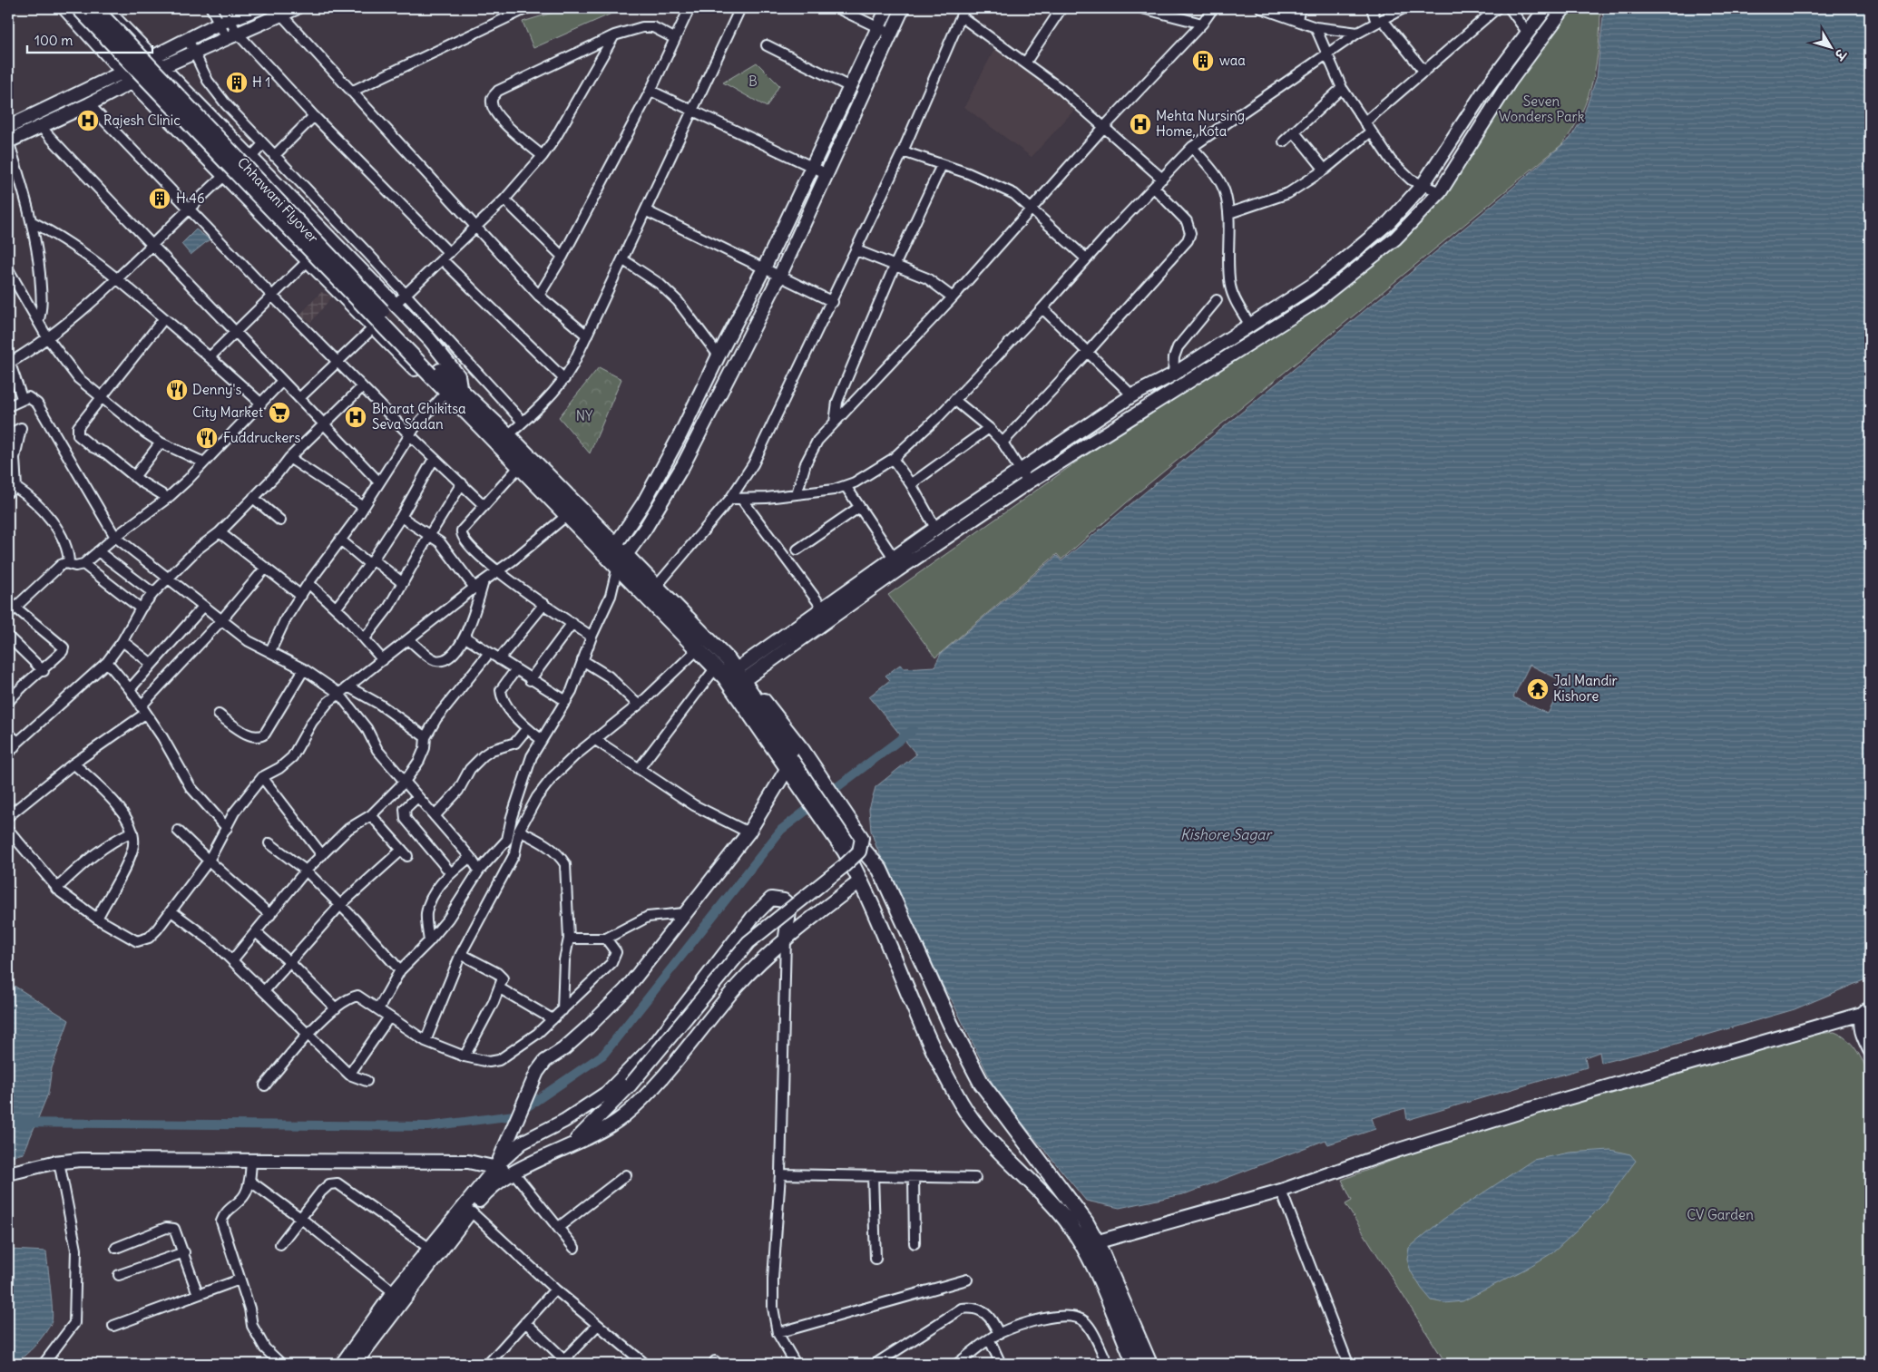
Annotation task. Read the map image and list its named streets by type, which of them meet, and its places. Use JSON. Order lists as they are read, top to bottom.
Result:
{
  "streets": {
    "main road": ["Chhawani Flyover"]
  },
  "water": ["Kishore Sagar"],
  "parks": [
    "B",
    "Seven Wonders Park",
    "NY",
    "CV Garden"
  ],
  "places": {
    "building": ["waa", "H 1", "H 46"],
    "hospital": ["Rajesh Clinic", "Mehta Nursing Home, Kota", "Bharat Chikitsa Seva Sadan"],
    "restaurant": ["Denny's", "Fuddruckers"],
    "supermarket": ["City Market"],
    "temple": ["Jal Mandir Kishore"]
  },
  "scale_bar": "100 m",
  "north": "bottom right"
}
